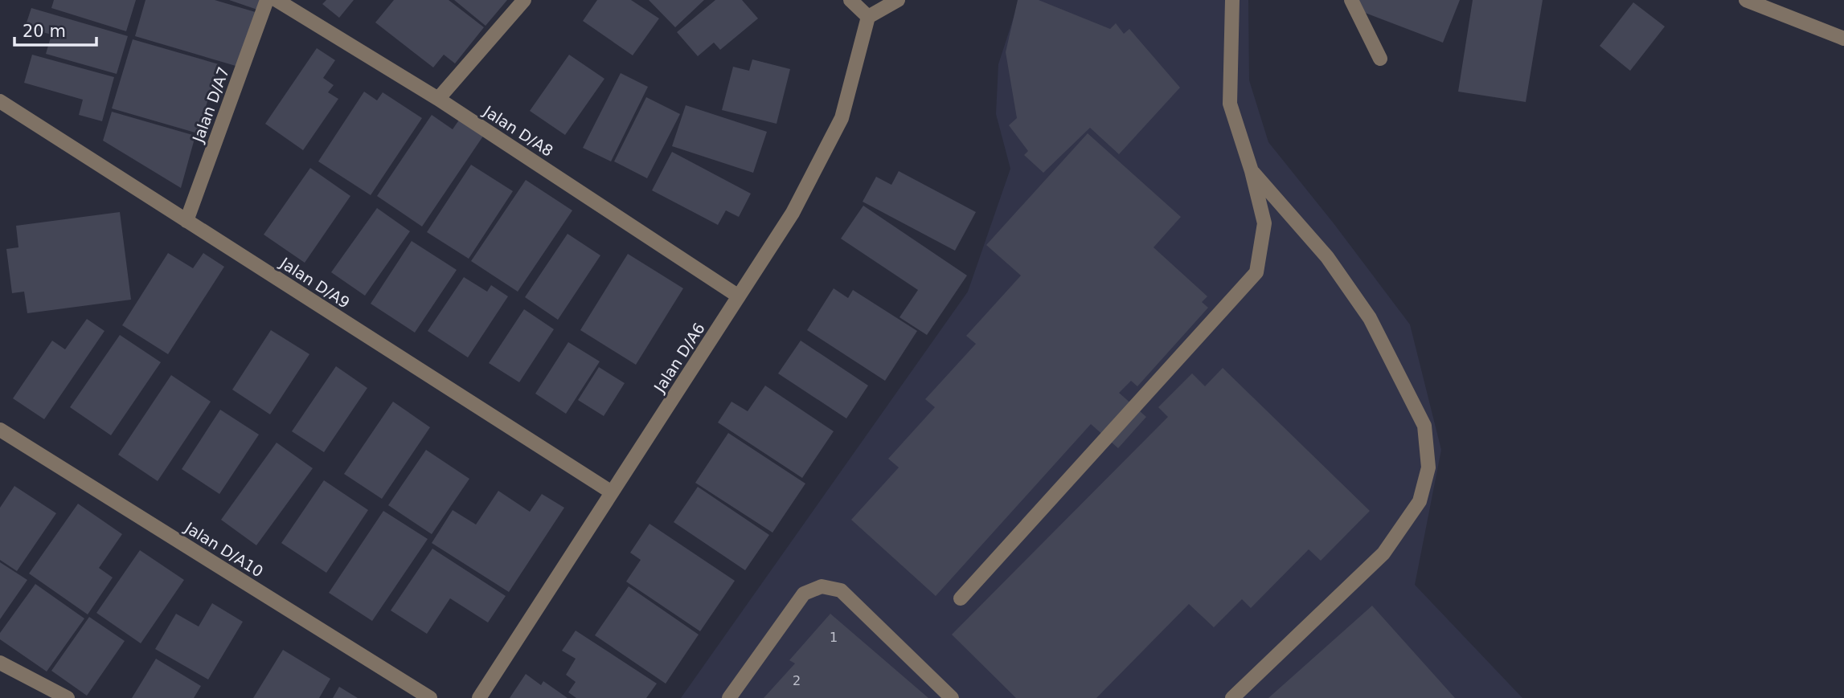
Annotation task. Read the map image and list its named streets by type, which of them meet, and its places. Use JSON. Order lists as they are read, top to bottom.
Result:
{
  "streets": {
    "street": [
      "Jalan D/A7",
      "Jalan D/A8",
      "Jalan D/A9",
      "Jalan D/A6",
      "Jalan D/A10"
    ]
  },
  "crossings": [
    ["Jalan D/A7", "Jalan D/A9"],
    ["Jalan D/A8", "Jalan D/A6"],
    ["Jalan D/A9", "Jalan D/A6"]
  ],
  "house_numbers": ["1", "2"],
  "scale_bar": "20 m"
}
